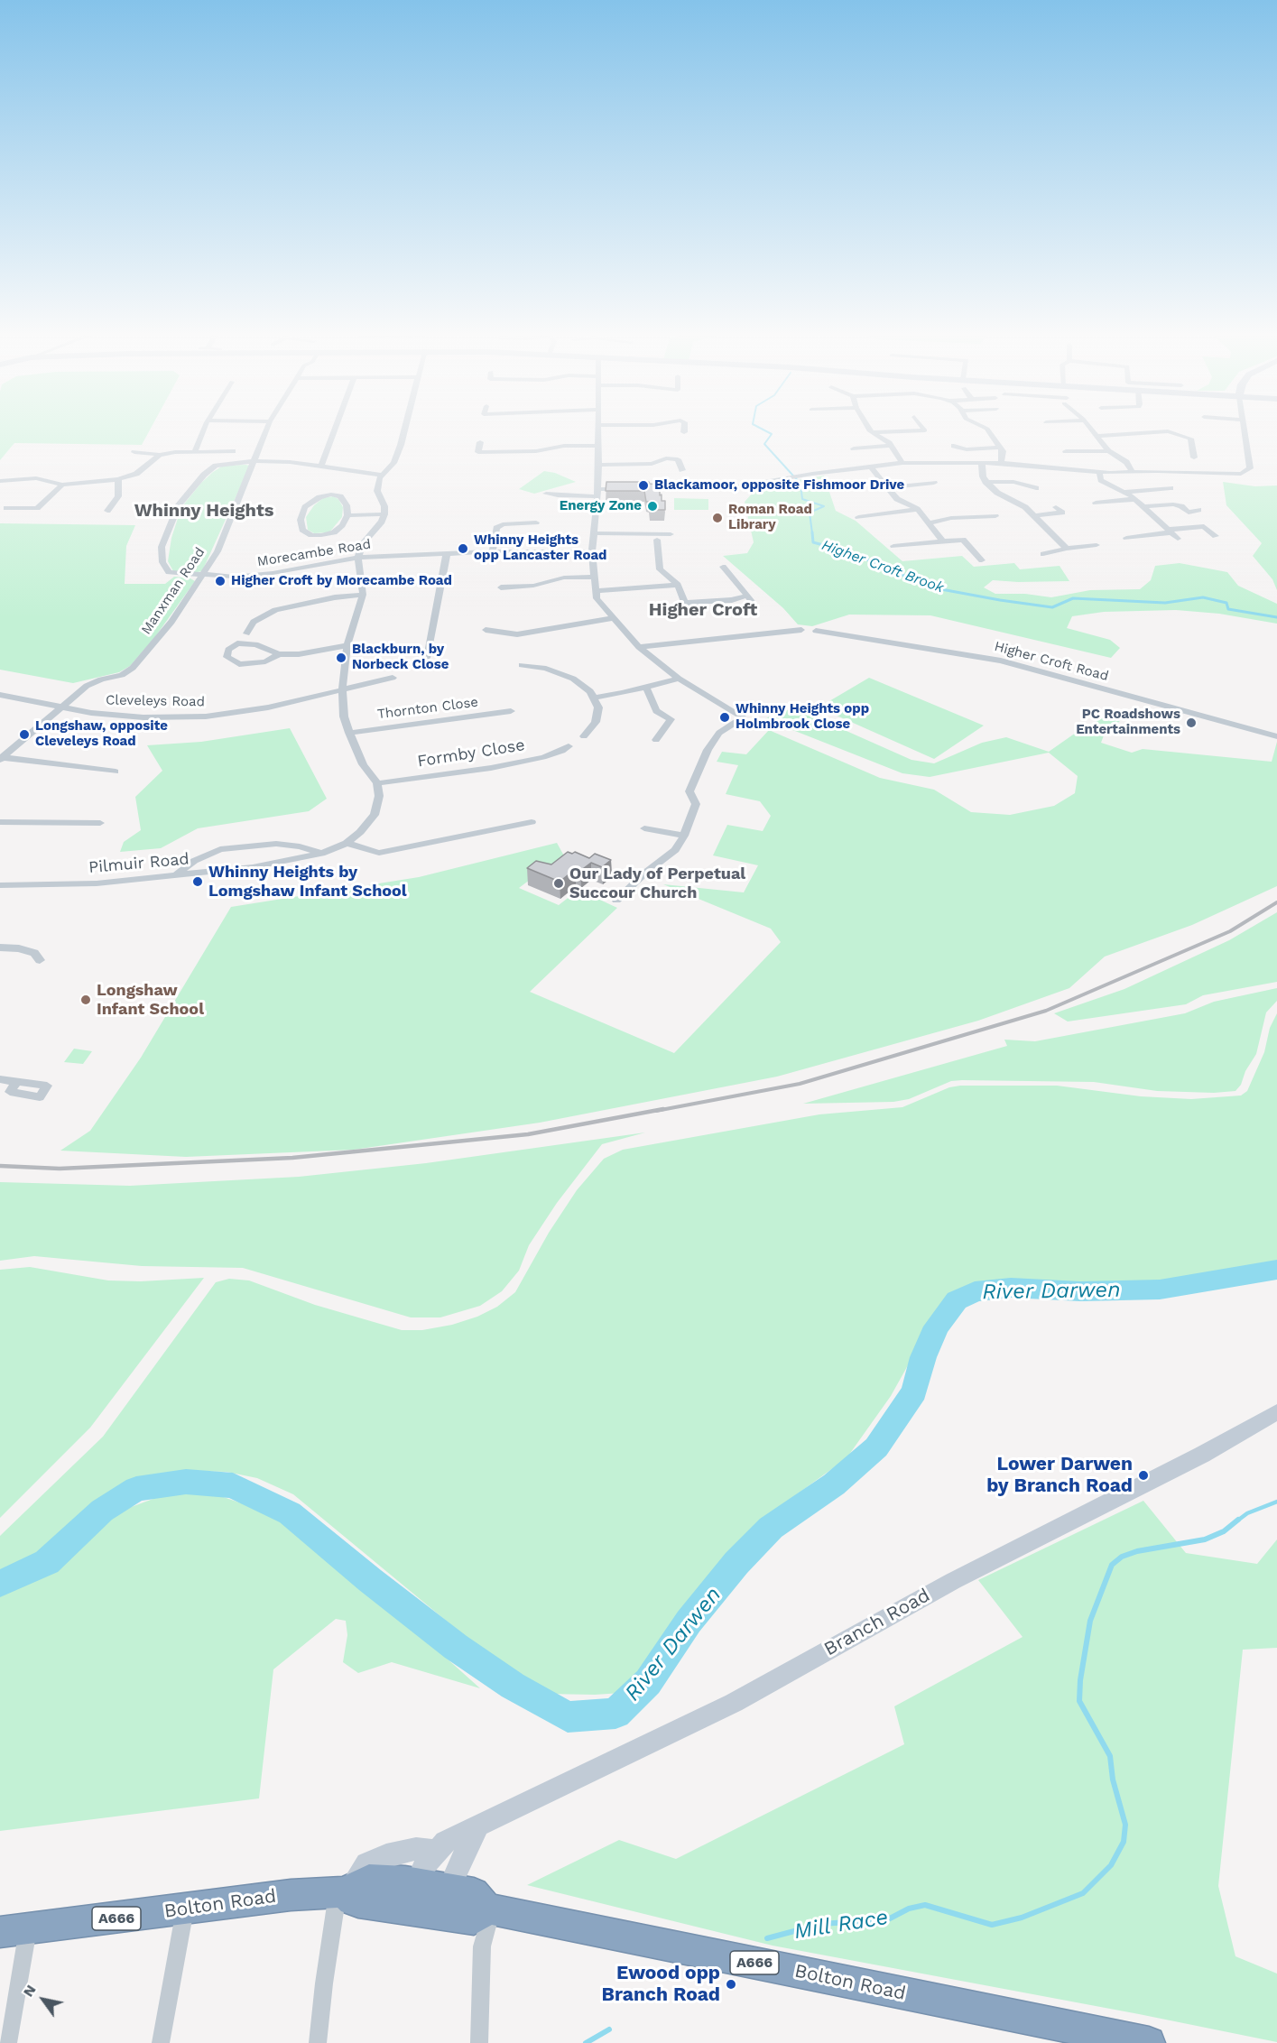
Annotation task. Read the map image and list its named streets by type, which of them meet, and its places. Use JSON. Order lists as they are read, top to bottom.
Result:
{
  "streets": {
    "highway": ["Bolton Road", "A666"],
    "street": [
      "Morecambe Road",
      "Manxman Road",
      "Higher Croft Road",
      "Cleveleys Road",
      "Thornton Close",
      "Formby Close",
      "Pilmuir Road",
      "Branch Road"
    ]
  },
  "crossings": [
    ["Morecambe Road", "Manxman Road"],
    ["Manxman Road", "Cleveleys Road"],
    ["Formby Close", "Pilmuir Road"]
  ],
  "districts": ["Whinny Heights", "Higher Croft"],
  "water": ["Higher Croft Brook", "River Darwen", "Mill Race"],
  "places": [
    "Blackamoor, opposite Fishmoor Drive",
    "Energy Zone",
    "Roman Road Library",
    "Whinny Heights opp Lancaster Road",
    "Higher Croft by Morecambe Road",
    "Blackburn, by Norbeck Close",
    "Whinny Heights opp Holmbrook Close",
    "PC Roadshows Entertainments",
    "Longshaw, opposite Cleveleys Road",
    "Whinny Heights by Lomgshaw Infant School",
    "Our Lady of Perpetual Succour Church",
    "Longshaw Infant School",
    "Lower Darwen by Branch Road",
    "Ewood opp Branch Road"
  ],
  "north": "top left"
}
